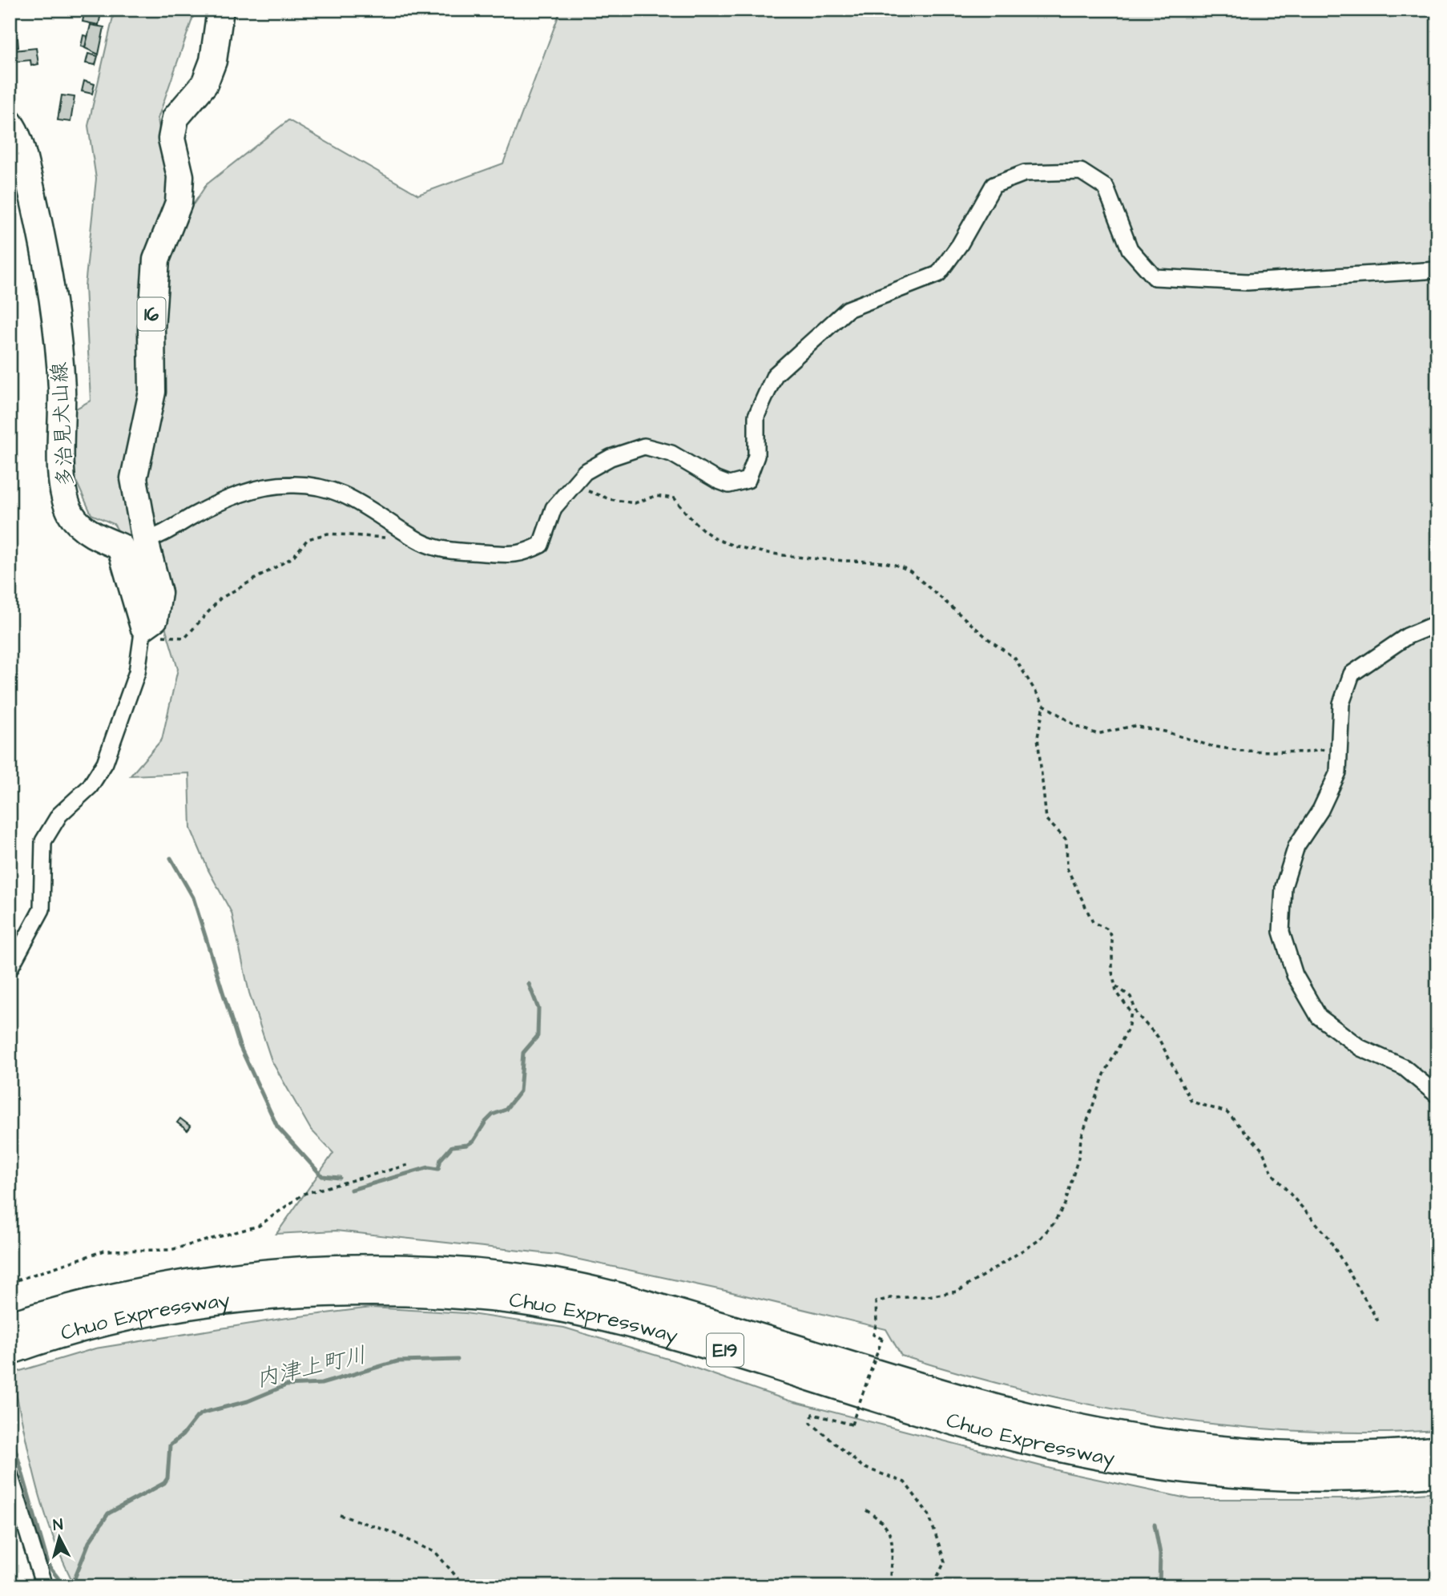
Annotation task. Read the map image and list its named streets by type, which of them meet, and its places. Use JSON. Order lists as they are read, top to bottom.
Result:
{
  "streets": {
    "highway": ["Chuo Expressway", "E19"],
    "main road": ["16", "多治見犬山線"]
  },
  "crossings": [
    ["16", "多治見犬山線"]
  ],
  "water": ["内津上町川"],
  "north": "top"
}
